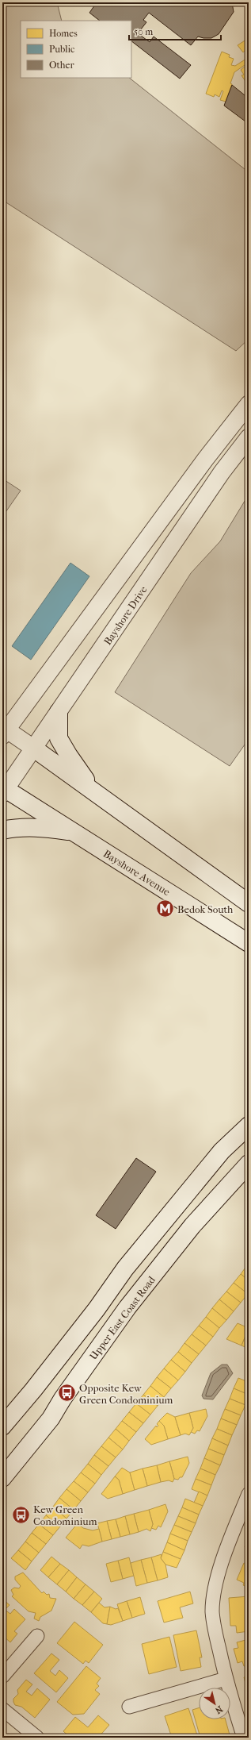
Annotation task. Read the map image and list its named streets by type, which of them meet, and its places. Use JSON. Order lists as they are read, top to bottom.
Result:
{
  "streets": {
    "main road": ["Bayshore Avenue", "Upper East Coast Road"],
    "street": ["Bayshore Drive"]
  },
  "crossings": [
    ["Bayshore Drive", "Bayshore Avenue"]
  ],
  "places": {
    "metro station": ["Bedok South"],
    "bus stop": ["Opposite Kew Green Condominium", "Kew Green Condominium"]
  },
  "legend": ["Homes", "Public", "Other"],
  "scale_bar": "50 m",
  "north": "bottom right"
}
